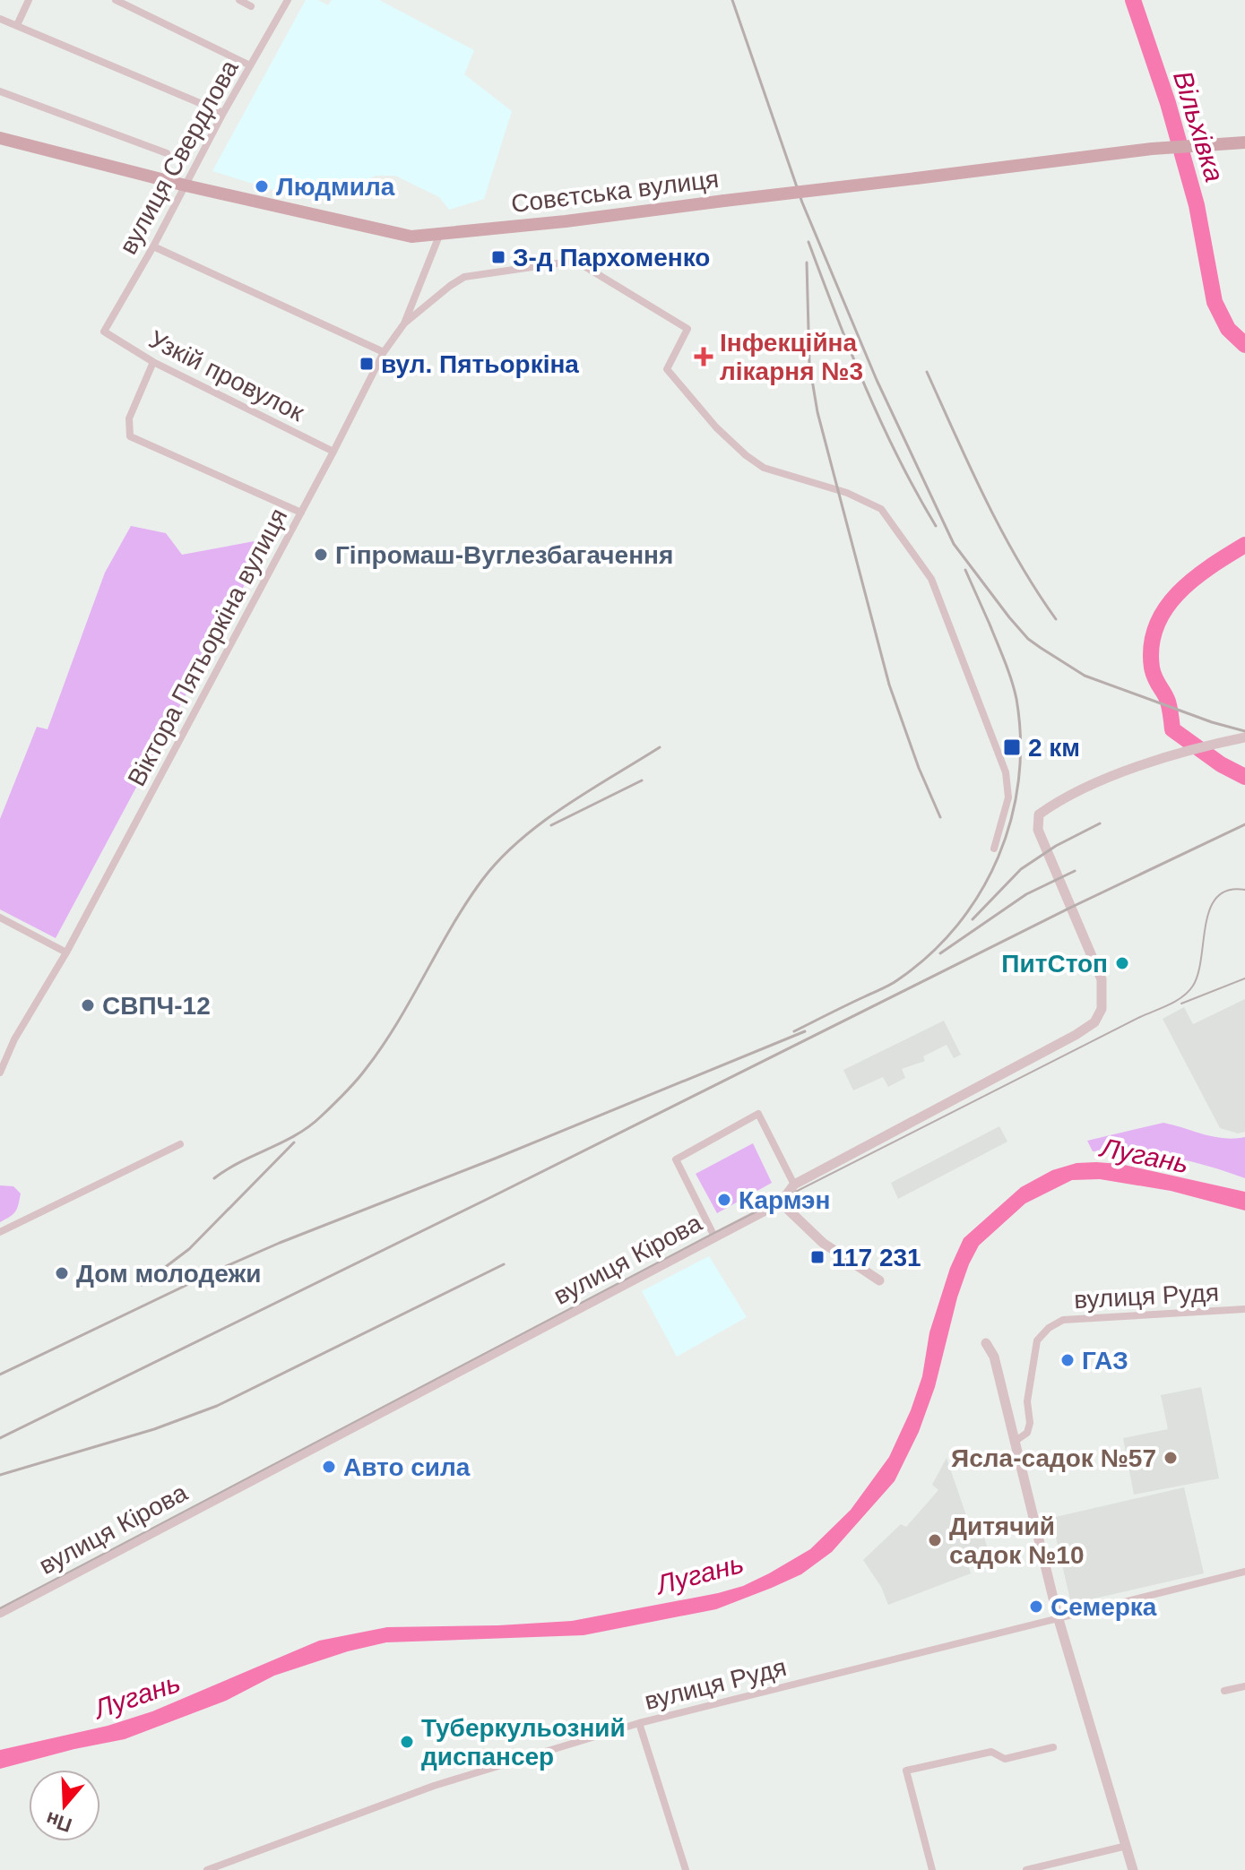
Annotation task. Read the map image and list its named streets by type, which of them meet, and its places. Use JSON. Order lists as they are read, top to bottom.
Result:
{
  "streets": {
    "main road": ["Совєтська вулиця"],
    "street": [
      "вулиця Свердлова",
      "Узкій провулок",
      "Віктора Пятьоркіна вулиця",
      "вулиця Кірова",
      "вулиця Рудя"
    ]
  },
  "crossings": [
    ["вулиця Свердлова", "Совєтська вулиця"],
    ["вулиця Свердлова", "Узкій провулок"],
    ["Совєтська вулиця", "Віктора Пятьоркіна вулиця"],
    ["Узкій провулок", "Віктора Пятьоркіна вулиця"]
  ],
  "water": ["Вільхівка", "Лугань"],
  "places": {
    "other": [
      "Людмила",
      "Гіпромаш-Вуглезбагачення",
      "ПитСтоп",
      "СВПЧ-12",
      "Кармэн",
      "Дом молодежи",
      "ГАЗ",
      "Ясла-садок №57",
      "Авто сила",
      "Дитячий садок №10",
      "Семерка",
      "Туберкульозний диспансер"
    ],
    "transit": [
      "З-д Пархоменко",
      "вул. Пятьоркіна",
      "2 км",
      "117 231"
    ],
    "health": ["Інфекційна лікарня №3"]
  },
  "north": "bottom"
}
